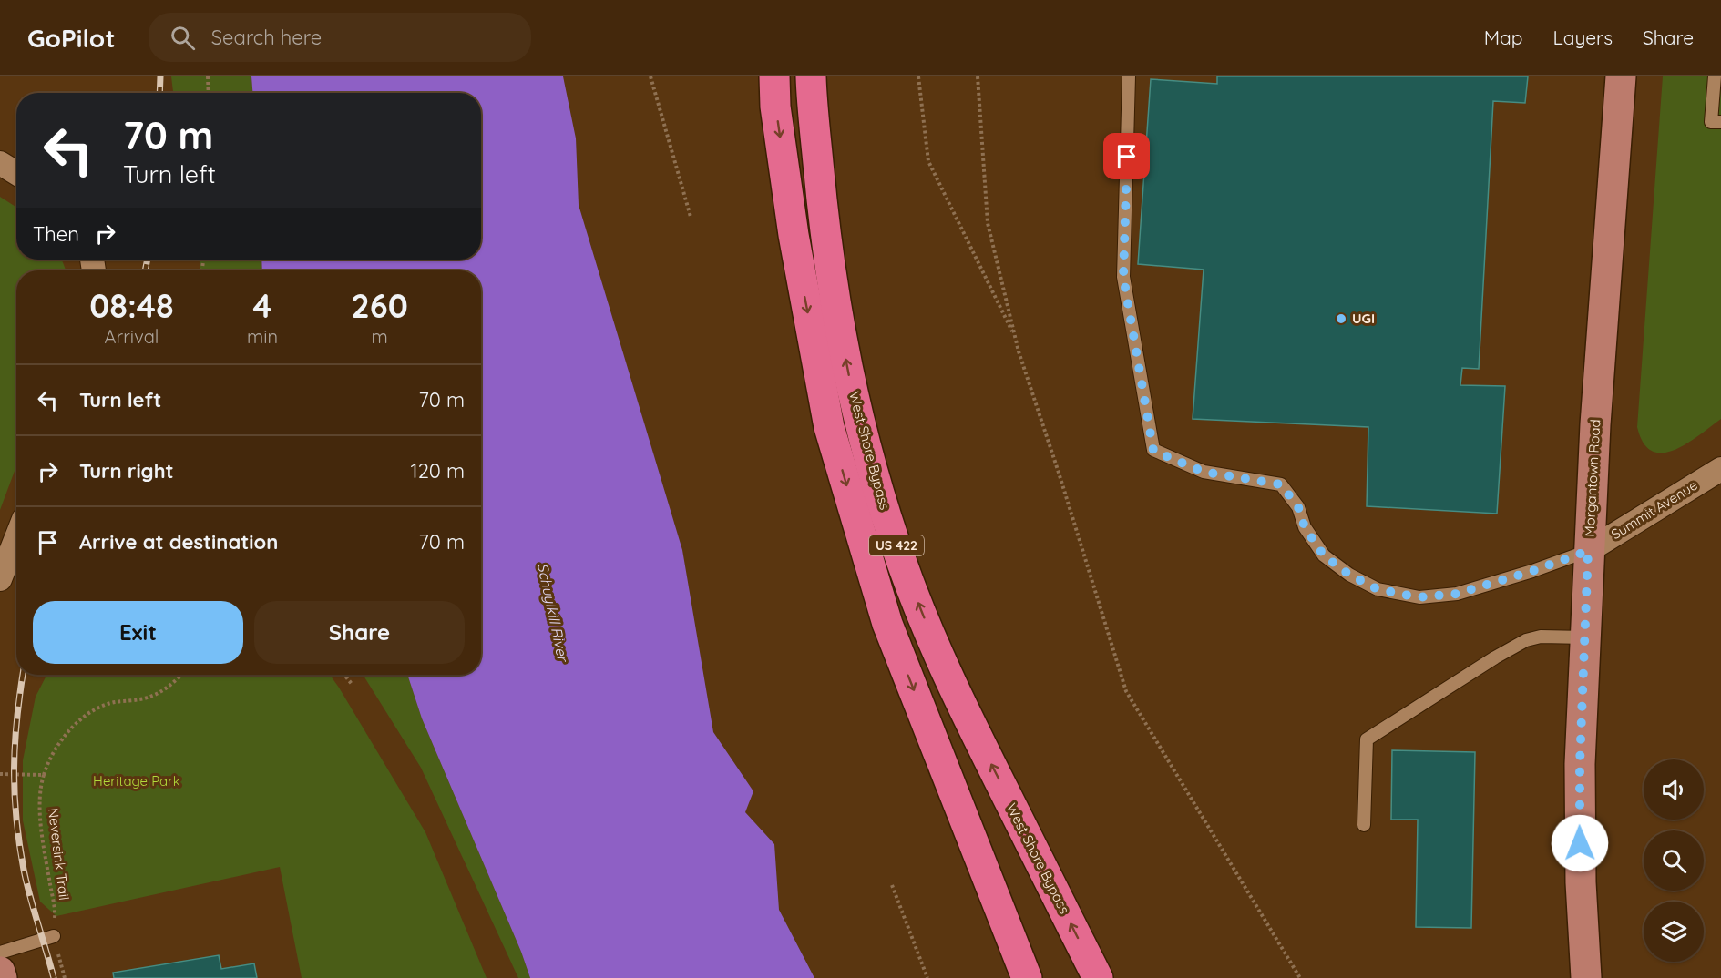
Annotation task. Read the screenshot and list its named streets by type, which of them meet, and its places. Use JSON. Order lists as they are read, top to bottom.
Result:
{
  "streets": {
    "highway": ["West Shore Bypass", "US 422"],
    "main road": ["Morgantown Road"],
    "street": ["Summit Avenue"],
    "path": ["Neversink Trail"]
  },
  "crossings": [
    ["Morgantown Road", "Summit Avenue"]
  ],
  "water": ["Schuylkill River"],
  "parks": ["Heritage Park"],
  "places": ["UGI"],
  "page": {
    "header": "GoPilot",
    "search": "Search here",
    "nav": ["Map", "Layers", "Share"],
    "turn": ["70 m", "Turn left"],
    "then": "Then",
    "eta": [
      "08:48",
      "Arrival",
      "4",
      "min",
      "260",
      "m"
    ],
    "list": [
      {
        "name": "Turn left",
        "value": "70 m"
      },
      {
        "name": "Turn right",
        "value": "120 m"
      },
      {
        "name": "Arrive at destination",
        "value": "70 m"
      }
    ],
    "buttons": ["Exit", "Share"]
  }
}
